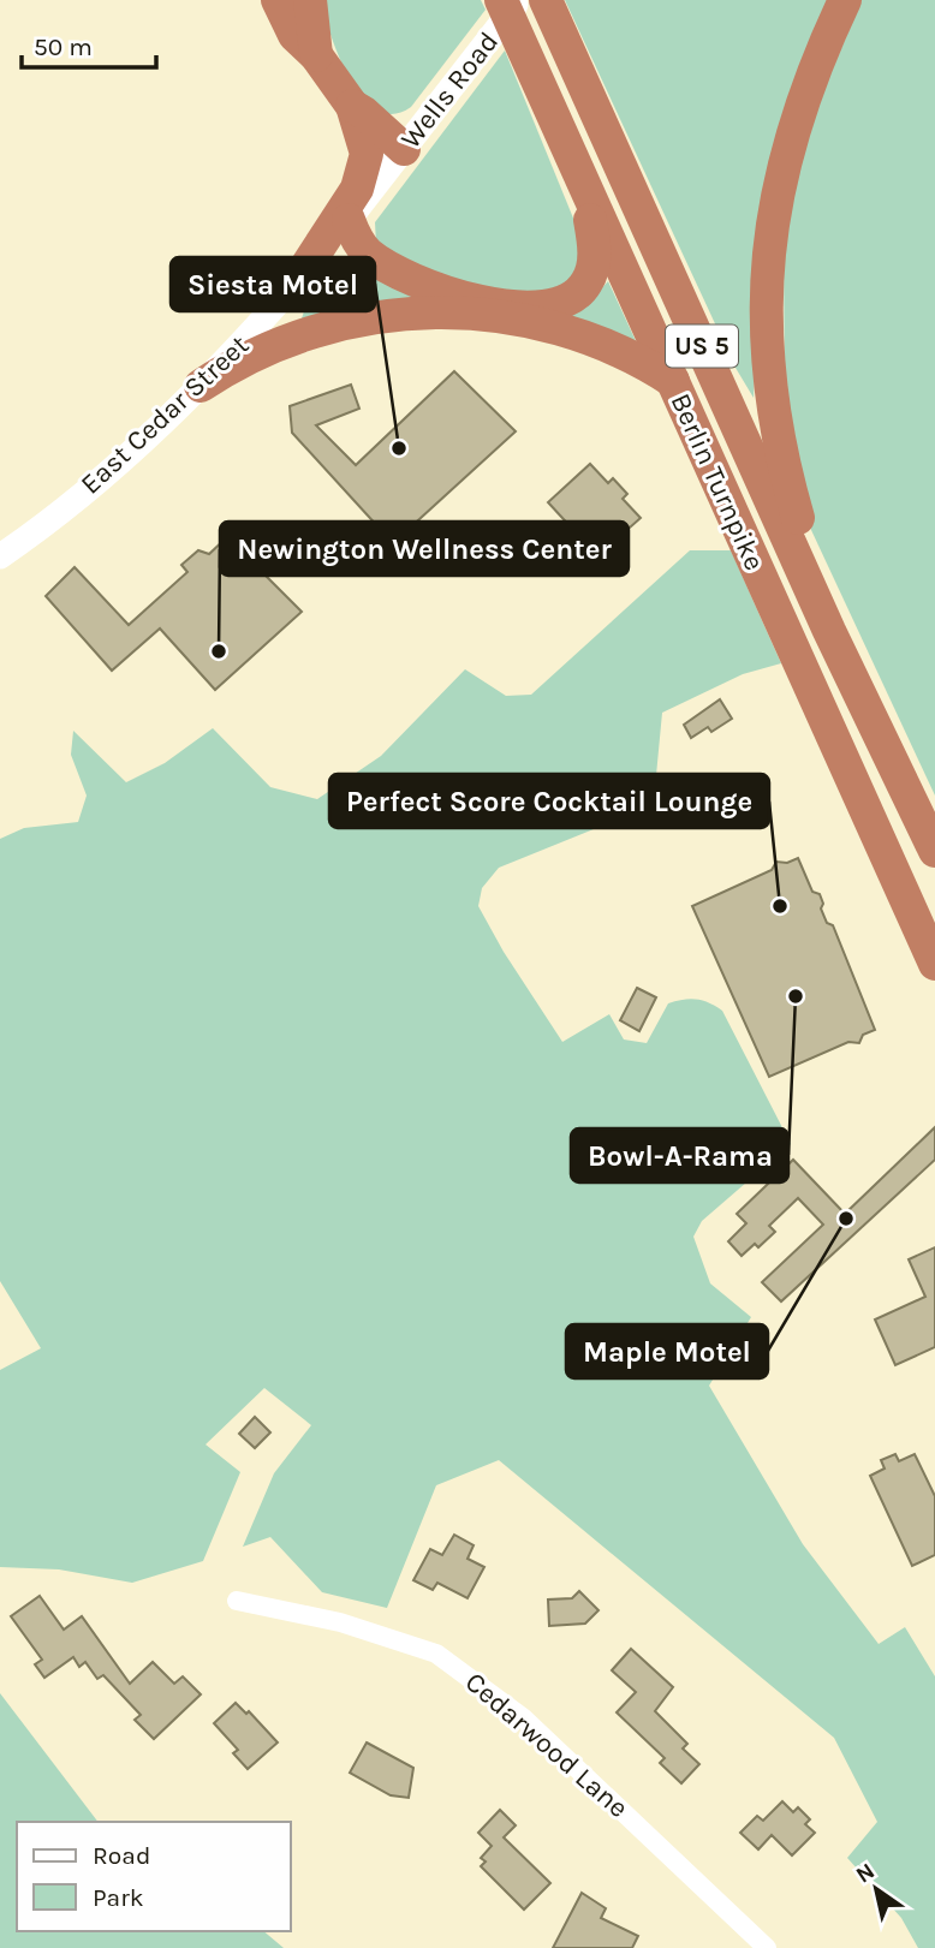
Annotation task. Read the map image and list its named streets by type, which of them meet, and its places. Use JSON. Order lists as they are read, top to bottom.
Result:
{
  "streets": {
    "highway": ["US 5", "Berlin Turnpike"],
    "main road": ["Wells Road", "East Cedar Street"],
    "street": ["Cedarwood Lane"]
  },
  "crossings": [
    ["Wells Road", "East Cedar Street"],
    ["Wells Road", "Berlin Turnpike"]
  ],
  "places": [
    "Siesta Motel",
    "Newington Wellness Center",
    "Perfect Score Cocktail Lounge",
    "Bowl-A-Rama",
    "Maple Motel"
  ],
  "legend": ["Road", "Park"],
  "scale_bar": "50 m",
  "north": "top left"
}
